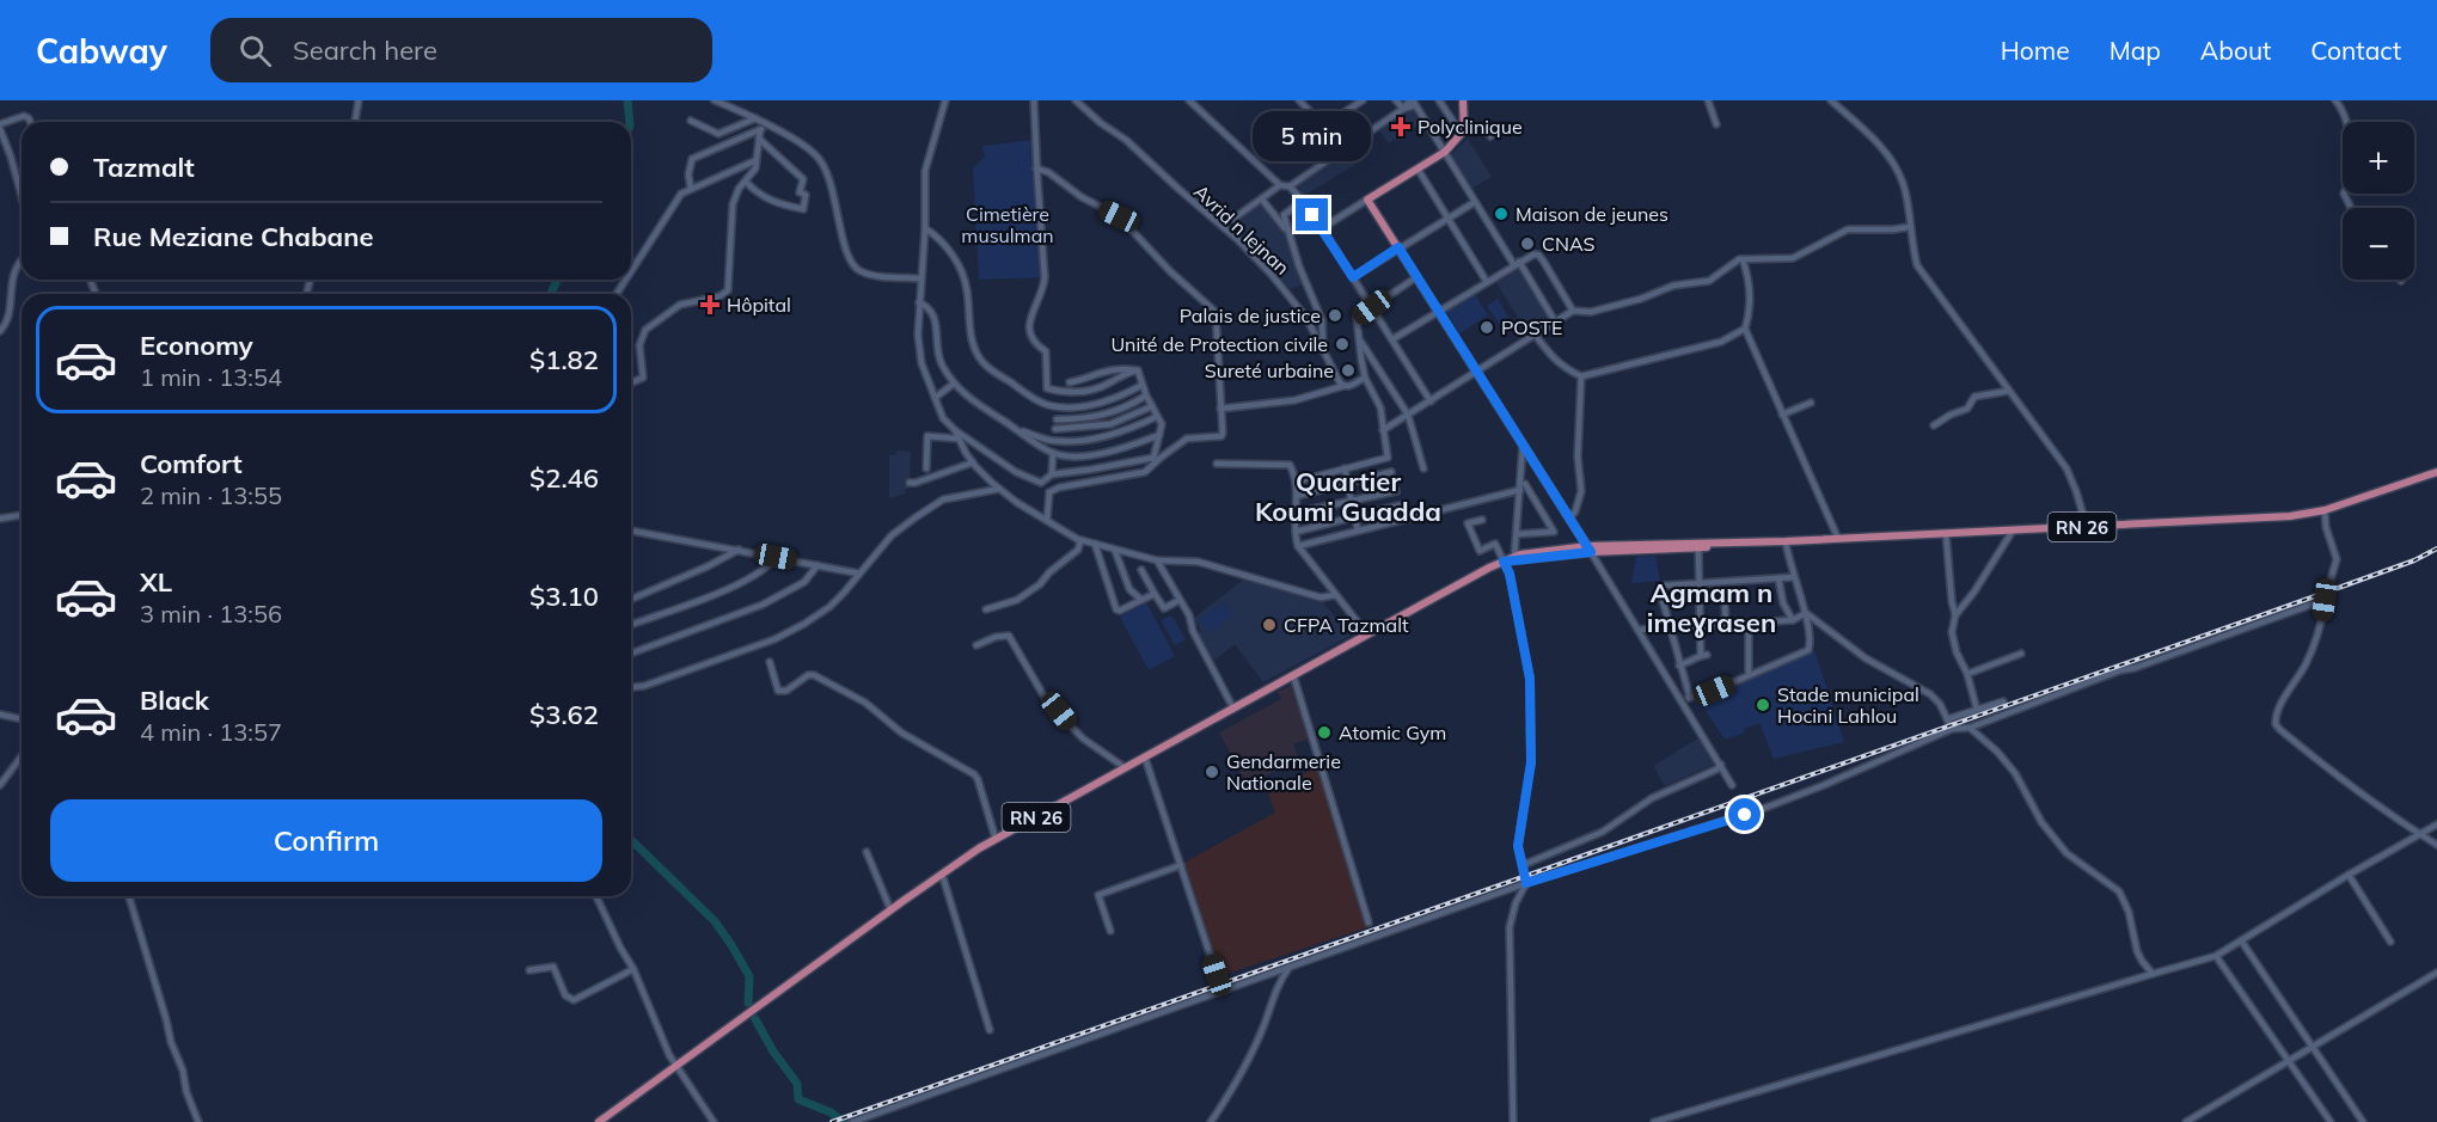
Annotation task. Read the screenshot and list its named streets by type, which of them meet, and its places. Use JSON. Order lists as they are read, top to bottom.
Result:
{
  "streets": {
    "main road": ["RN 26"],
    "street": ["Avrid n lejnan"]
  },
  "districts": ["Quartier Koumi Guadda", "Agmam n imeɣrasen"],
  "parks": ["Cimetière musulman"],
  "places": {
    "health": ["Polyclinique", "Hôpital"],
    "other": [
      "Maison de jeunes",
      "CNAS",
      "Palais de justice",
      "POSTE",
      "Unité de Protection civile",
      "Sureté urbaine",
      "CFPA Tazmalt",
      "Stade municipal Hocini Lahlou",
      "Atomic Gym",
      "Gendarmerie Nationale"
    ]
  },
  "page": {
    "header": "Cabway",
    "search": "Search here",
    "nav": [
      "Home",
      "Map",
      "About",
      "Contact"
    ],
    "bubble": "5 min",
    "map_buttons": ["+", "−"],
    "banner": ["Tazmalt", "Rue Meziane Chabane"],
    "list": [
      {
        "name": "Economy",
        "note": "1 min · 13:54",
        "value": "$1.82"
      },
      {
        "name": "Comfort",
        "note": "2 min · 13:55",
        "value": "$2.46"
      },
      {
        "name": "XL",
        "note": "3 min · 13:56",
        "value": "$3.10"
      },
      {
        "name": "Black",
        "note": "4 min · 13:57",
        "value": "$3.62"
      }
    ],
    "buttons": "Confirm"
  }
}
